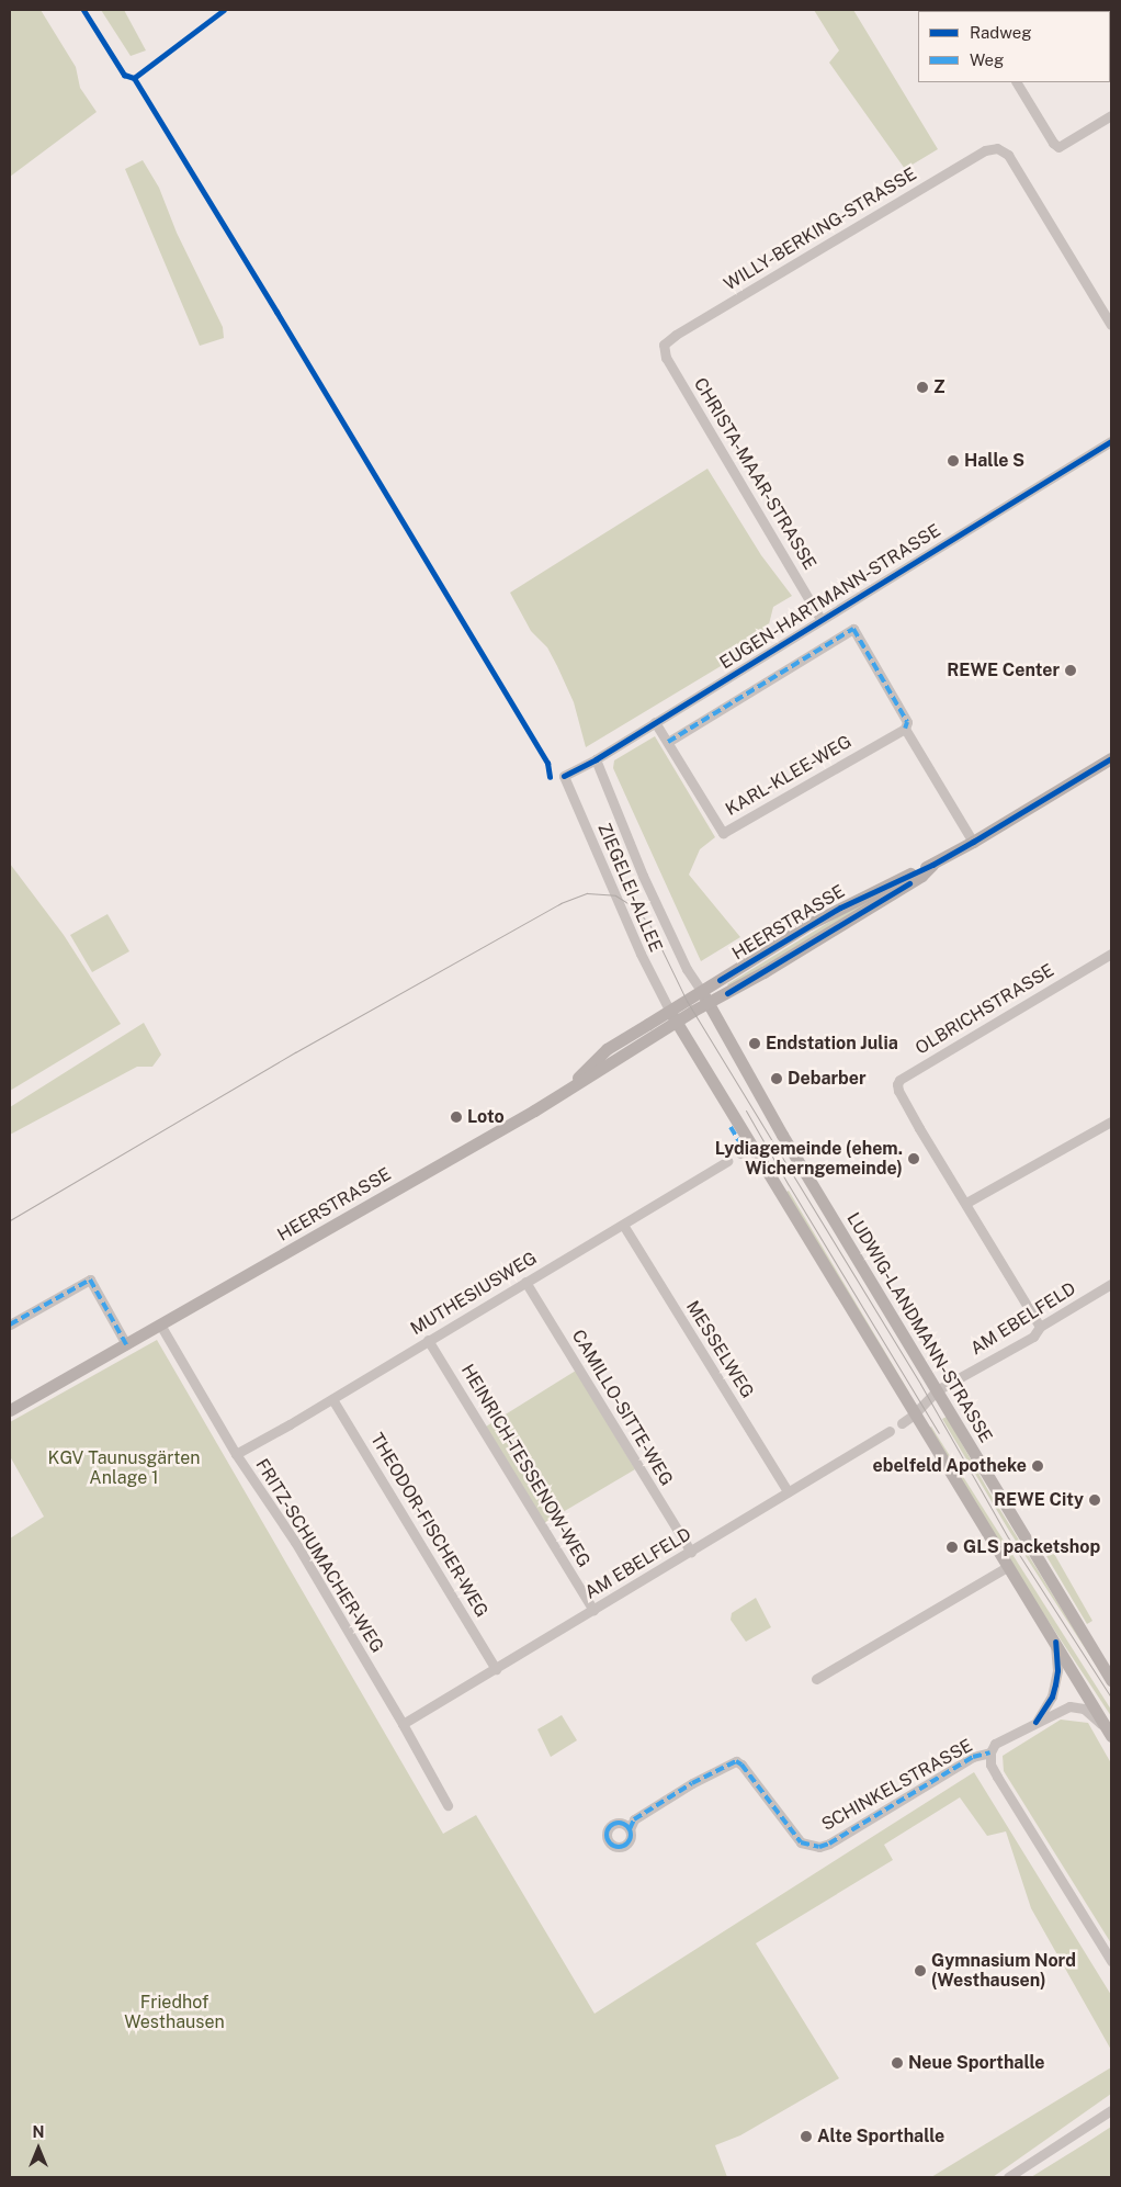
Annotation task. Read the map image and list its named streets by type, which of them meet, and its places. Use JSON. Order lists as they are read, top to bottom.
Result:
{
  "streets": {
    "main road": ["HEERSTRASSE", "LUDWIG-LANDMANN-STRASSE"],
    "street": [
      "WILLY-BERKING-STRASSE",
      "CHRISTA-MAAR-STRASSE",
      "EUGEN-HARTMANN-STRASSE",
      "KARL-KLEE-WEG",
      "ZIEGELEI-ALLEE",
      "OLBRICHSTRASSE",
      "MUTHESIUSWEG",
      "AM EBELFELD",
      "MESSELWEG",
      "CAMILLO-SITTE-WEG",
      "HEINRICH-TESSENOW-WEG",
      "THEODOR-FISCHER-WEG",
      "FRITZ-SCHUMACHER-WEG",
      "SCHINKELSTRASSE"
    ]
  },
  "crossings": [
    ["WILLY-BERKING-STRASSE", "CHRISTA-MAAR-STRASSE"],
    ["CHRISTA-MAAR-STRASSE", "EUGEN-HARTMANN-STRASSE"],
    ["EUGEN-HARTMANN-STRASSE", "KARL-KLEE-WEG"],
    ["EUGEN-HARTMANN-STRASSE", "ZIEGELEI-ALLEE"],
    ["ZIEGELEI-ALLEE", "HEERSTRASSE"],
    ["ZIEGELEI-ALLEE", "LUDWIG-LANDMANN-STRASSE"],
    ["HEERSTRASSE", "LUDWIG-LANDMANN-STRASSE"],
    ["HEERSTRASSE", "FRITZ-SCHUMACHER-WEG"],
    ["OLBRICHSTRASSE", "AM EBELFELD"],
    ["MUTHESIUSWEG", "MESSELWEG"],
    ["MUTHESIUSWEG", "CAMILLO-SITTE-WEG"],
    ["MUTHESIUSWEG", "HEINRICH-TESSENOW-WEG"],
    ["MUTHESIUSWEG", "THEODOR-FISCHER-WEG"],
    ["MUTHESIUSWEG", "FRITZ-SCHUMACHER-WEG"],
    ["AM EBELFELD", "LUDWIG-LANDMANN-STRASSE"],
    ["AM EBELFELD", "MESSELWEG"],
    ["AM EBELFELD", "CAMILLO-SITTE-WEG"],
    ["AM EBELFELD", "HEINRICH-TESSENOW-WEG"],
    ["AM EBELFELD", "THEODOR-FISCHER-WEG"],
    ["AM EBELFELD", "FRITZ-SCHUMACHER-WEG"]
  ],
  "parks": ["KGV Taunusgärten Anlage 1", "Friedhof Westhausen"],
  "places": [
    "Z",
    "Halle S",
    "REWE Center",
    "Endstation Julia",
    "Debarber",
    "Loto",
    "Lydiagemeinde (ehem. Wicherngemeinde)",
    "ebelfeld Apotheke",
    "REWE City",
    "GLS packetshop",
    "Gymnasium Nord (Westhausen)",
    "Neue Sporthalle",
    "Alte Sporthalle"
  ],
  "legend": ["Radweg", "Weg"],
  "north": "top"
}
